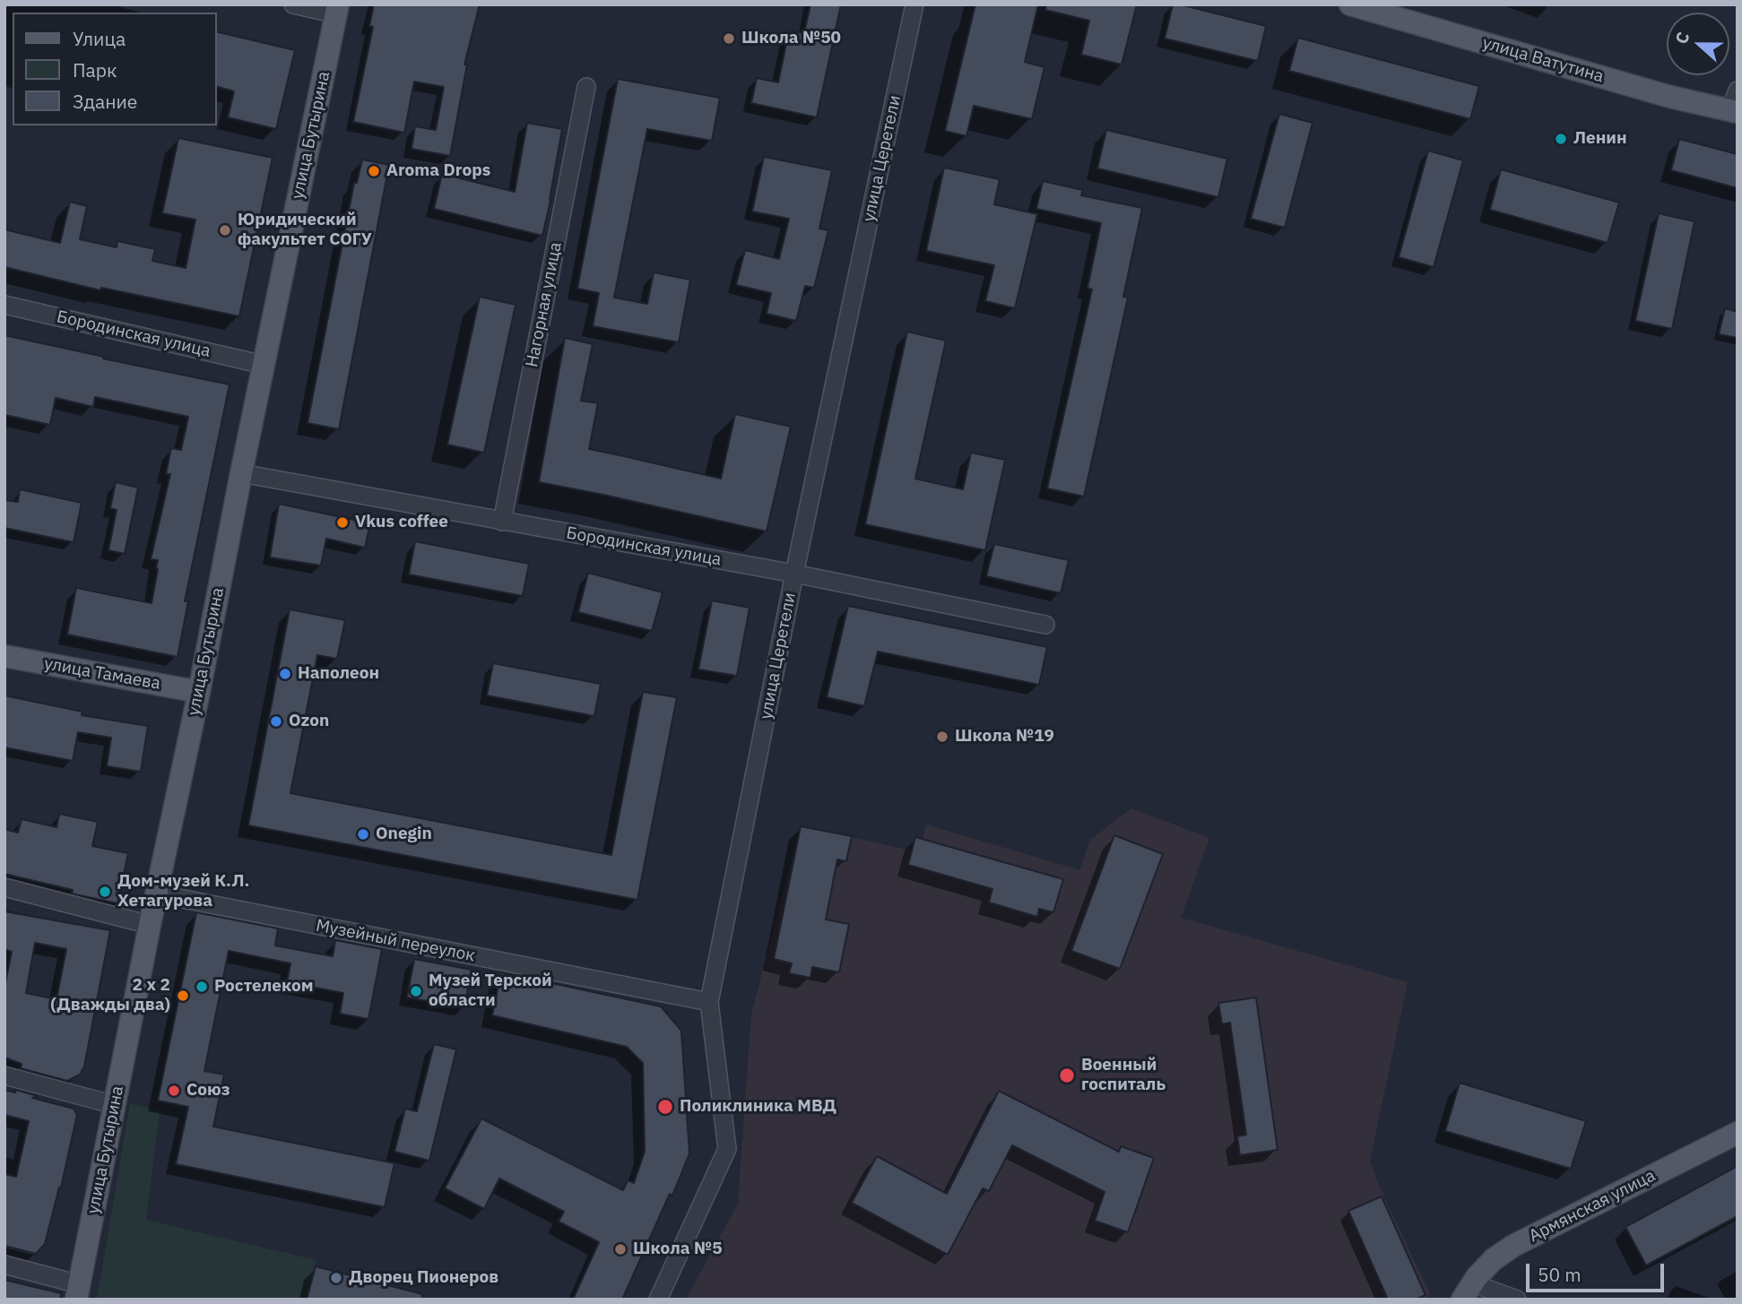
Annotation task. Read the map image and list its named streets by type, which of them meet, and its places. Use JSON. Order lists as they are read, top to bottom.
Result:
{
  "streets": {
    "main road": [
      "улица Ватутина",
      "улица Бутырина",
      "улица Тамаева",
      "Армянская улица"
    ],
    "street": [
      "улица Церетели",
      "Нагорная улица",
      "Бородинская улица",
      "Музейный переулок"
    ]
  },
  "crossings": [
    ["улица Бутырина", "Бородинская улица"],
    ["улица Бутырина", "улица Тамаева"],
    ["улица Бутырина", "Музейный переулок"],
    ["улица Церетели", "Бородинская улица"],
    ["улица Церетели", "Музейный переулок"],
    ["Нагорная улица", "Бородинская улица"]
  ],
  "places": [
    "Школа №50",
    "Ленин",
    "Aroma Drops",
    "Юридический факультет СОГУ",
    "Vkus coffee",
    "Наполеон",
    "Ozon",
    "Школа №19",
    "Onegin",
    "Дом-музей К.Л. Хетагурова",
    "Ростелеком",
    "Музей Терской области",
    "2 х 2 (Дважды два)",
    "Военный госпиталь",
    "Союз",
    "Поликлиника МВД",
    "Школа №5",
    "Дворец Пионеров"
  ],
  "legend": ["Улица", "Парк", "Здание"],
  "scale_bar": "50 m",
  "north": "left"
}
